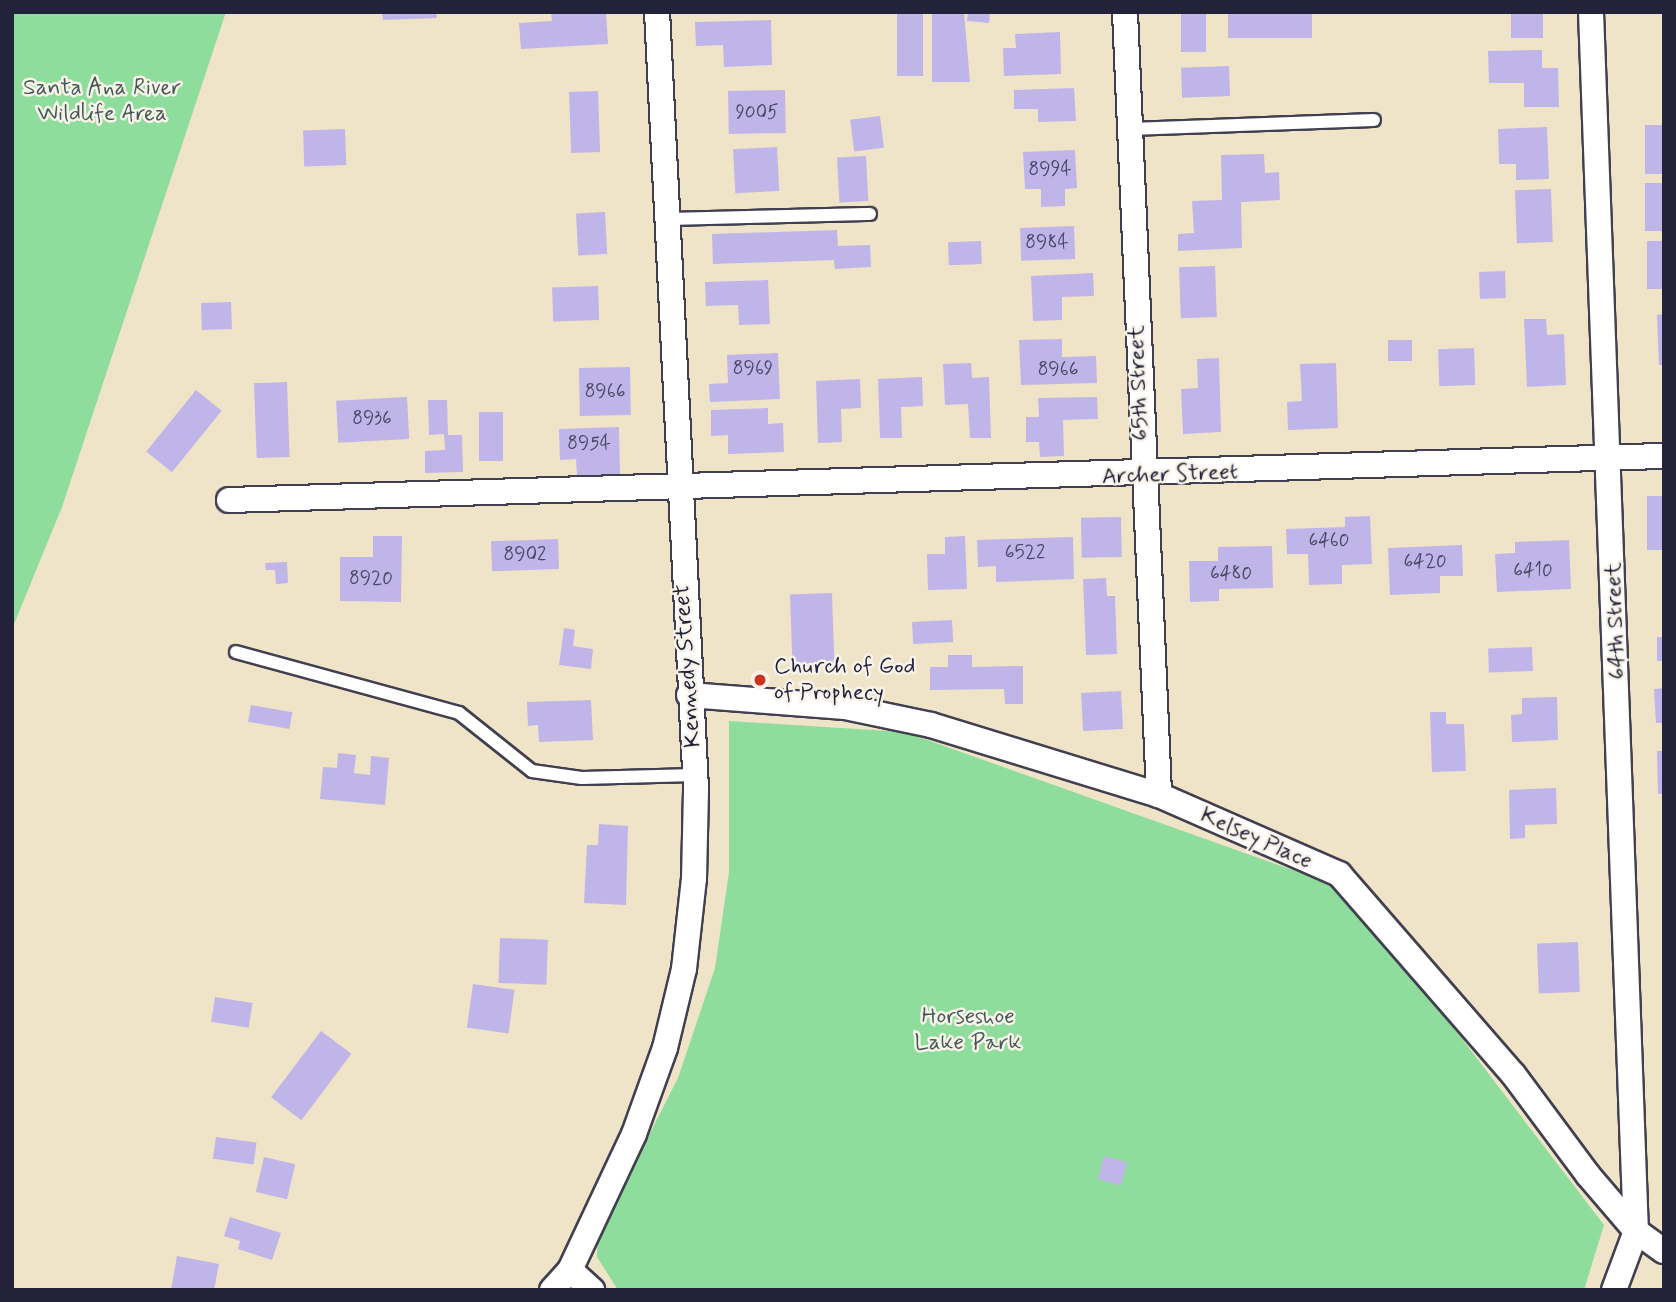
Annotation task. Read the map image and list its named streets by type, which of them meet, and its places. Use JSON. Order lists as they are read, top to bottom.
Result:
{
  "streets": {
    "street": [
      "65th Street",
      "Archer Street",
      "64th Street",
      "Kennedy Street",
      "Kelsey Place"
    ]
  },
  "crossings": [
    ["65th Street", "Archer Street"],
    ["65th Street", "Kelsey Place"],
    ["Archer Street", "64th Street"],
    ["Archer Street", "Kennedy Street"],
    ["64th Street", "Kelsey Place"],
    ["Kennedy Street", "Kelsey Place"]
  ],
  "parks": ["Santa Ana River Wildlife Area", "Horseshoe Lake Park"],
  "places": ["Church of God of Prophecy"],
  "house_numbers": [
    "9005",
    "8994",
    "8984",
    "8969",
    "8966",
    "8966",
    "8936",
    "8954",
    "6460",
    "6522",
    "8902",
    "6420",
    "6410",
    "6480",
    "8920"
  ]
}
